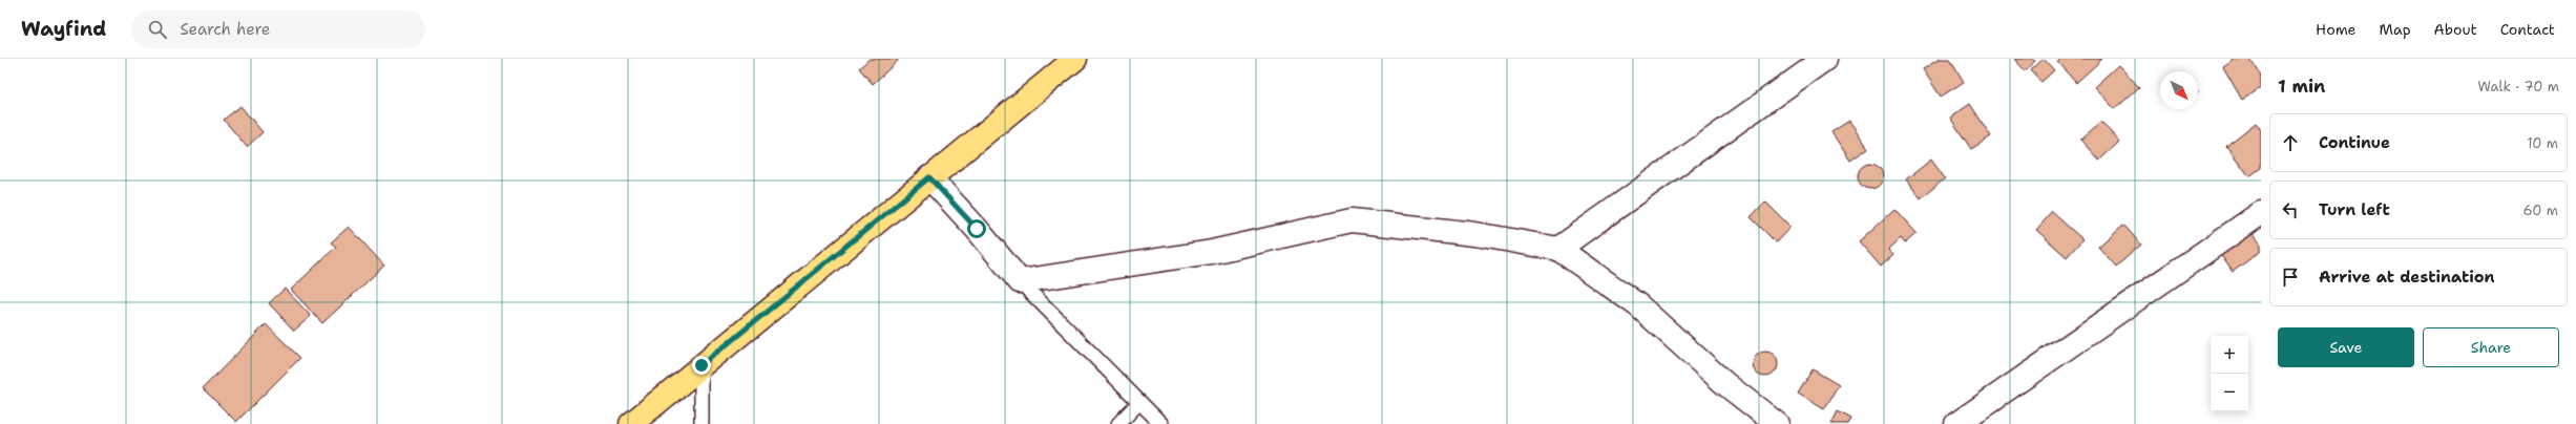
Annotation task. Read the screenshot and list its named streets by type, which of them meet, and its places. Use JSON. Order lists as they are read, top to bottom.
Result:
{
  "north": "bottom right",
  "page": {
    "header": "Wayfind",
    "search": "Search here",
    "nav": [
      "Home",
      "Map",
      "About",
      "Contact"
    ],
    "heading": ["1 min", "Walk · 70 m"],
    "list": [
      ["Continue", "10 m"],
      ["Turn left", "60 m"],
      "Arrive at destination"
    ],
    "buttons": ["Save", "Share"],
    "map_buttons": ["+", "−"]
  }
}
